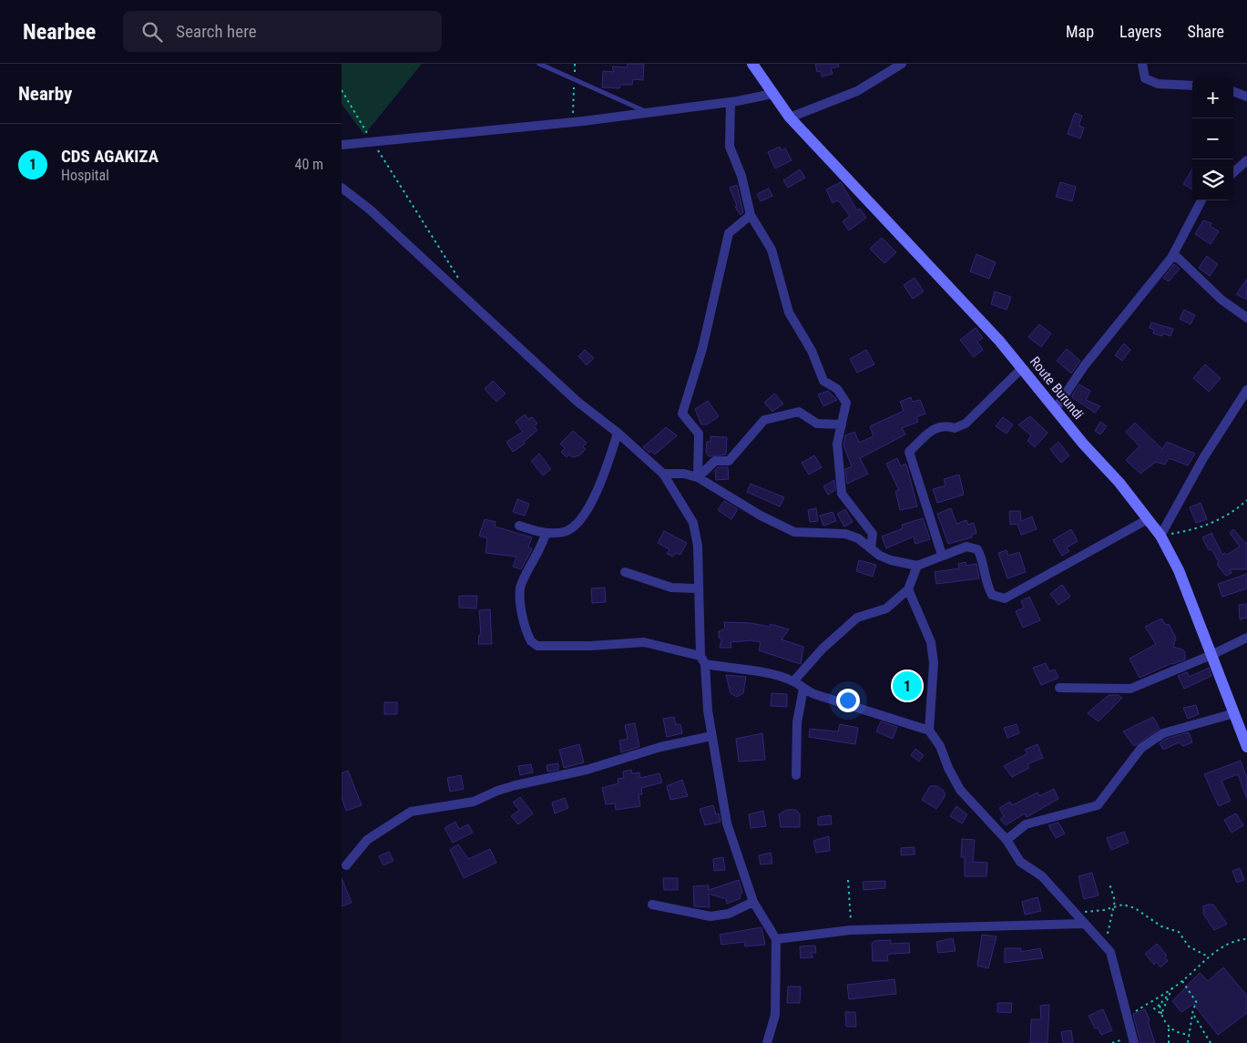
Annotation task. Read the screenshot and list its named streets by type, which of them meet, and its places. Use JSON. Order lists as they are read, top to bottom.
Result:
{
  "streets": {
    "main road": ["Route Burundi"]
  },
  "page": {
    "header": "Nearbee",
    "search": "Search here",
    "nav": ["Map", "Layers", "Share"],
    "heading": "Nearby",
    "map_buttons": ["+", "−"],
    "list": [
      {
        "mark": "1",
        "name": "CDS AGAKIZA",
        "note": "Hospital",
        "value": "40 m"
      }
    ],
    "pins": "1"
  }
}
